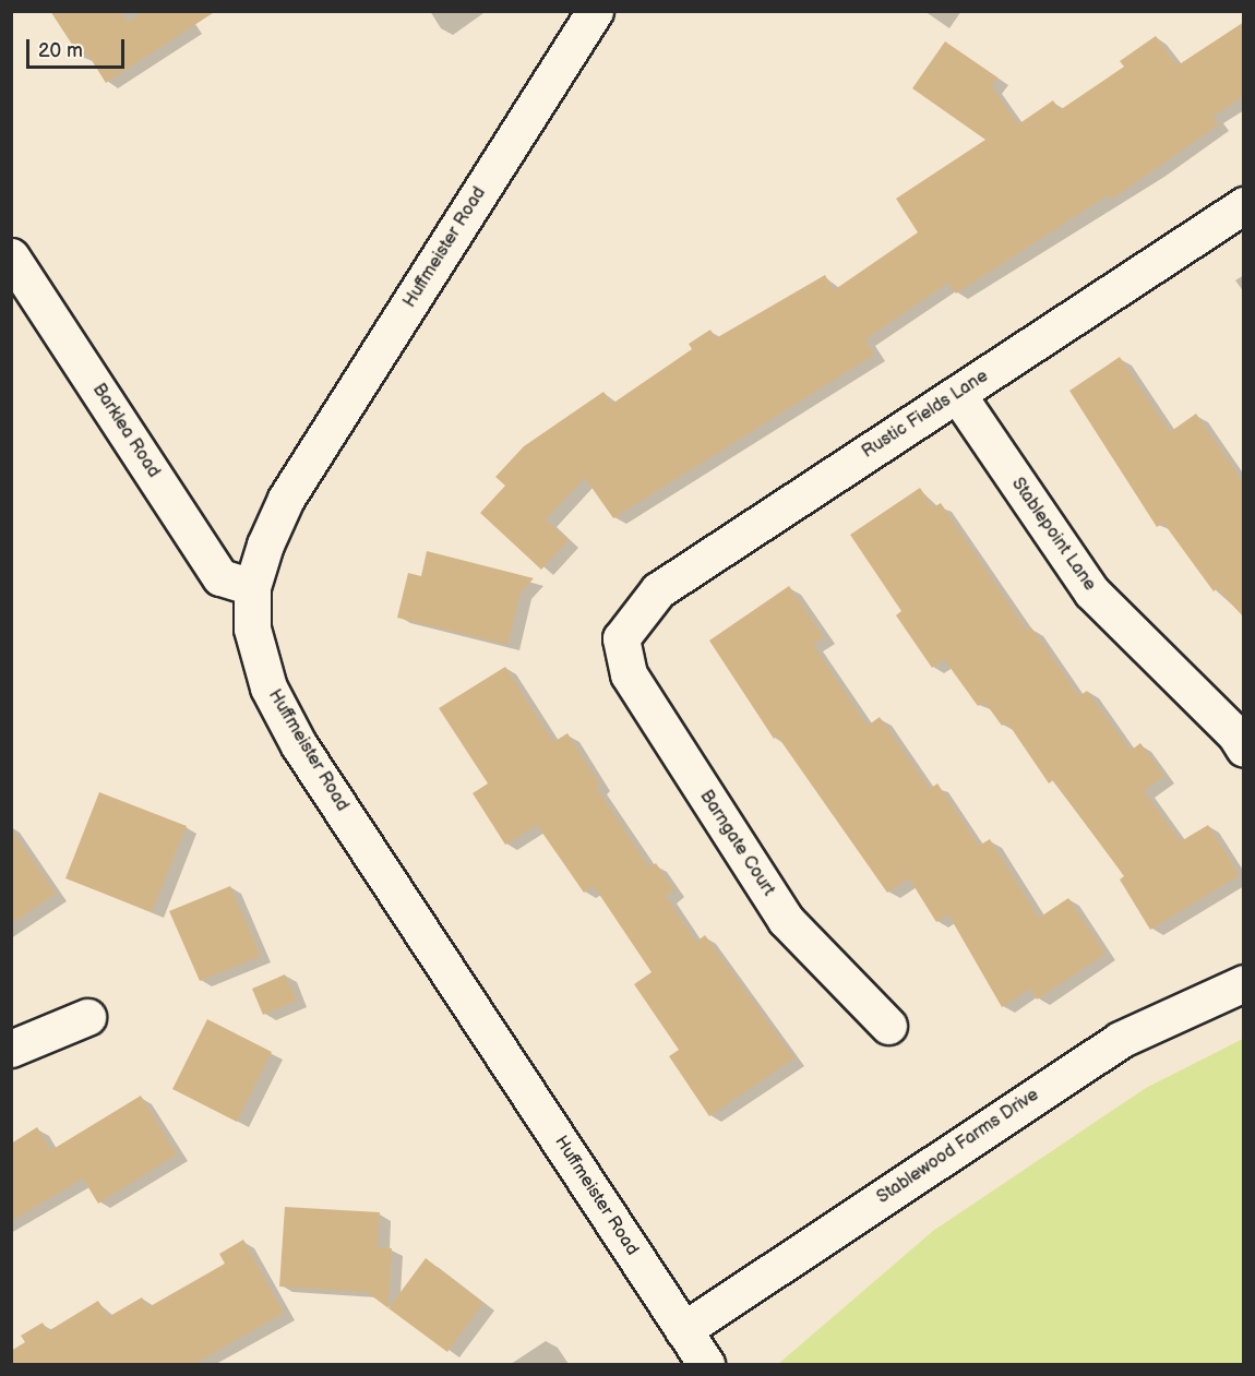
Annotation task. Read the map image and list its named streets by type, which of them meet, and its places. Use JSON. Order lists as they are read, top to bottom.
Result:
{
  "streets": {
    "street": [
      "Huffmeister Road",
      "Rustic Fields Lane",
      "Barklea Road",
      "Stablepoint Lane",
      "Barngate Court",
      "Stablewood Farms Drive"
    ]
  },
  "crossings": [
    ["Huffmeister Road", "Barklea Road"],
    ["Huffmeister Road", "Stablewood Farms Drive"],
    ["Rustic Fields Lane", "Stablepoint Lane"],
    ["Rustic Fields Lane", "Barngate Court"]
  ],
  "scale_bar": "20 m"
}
